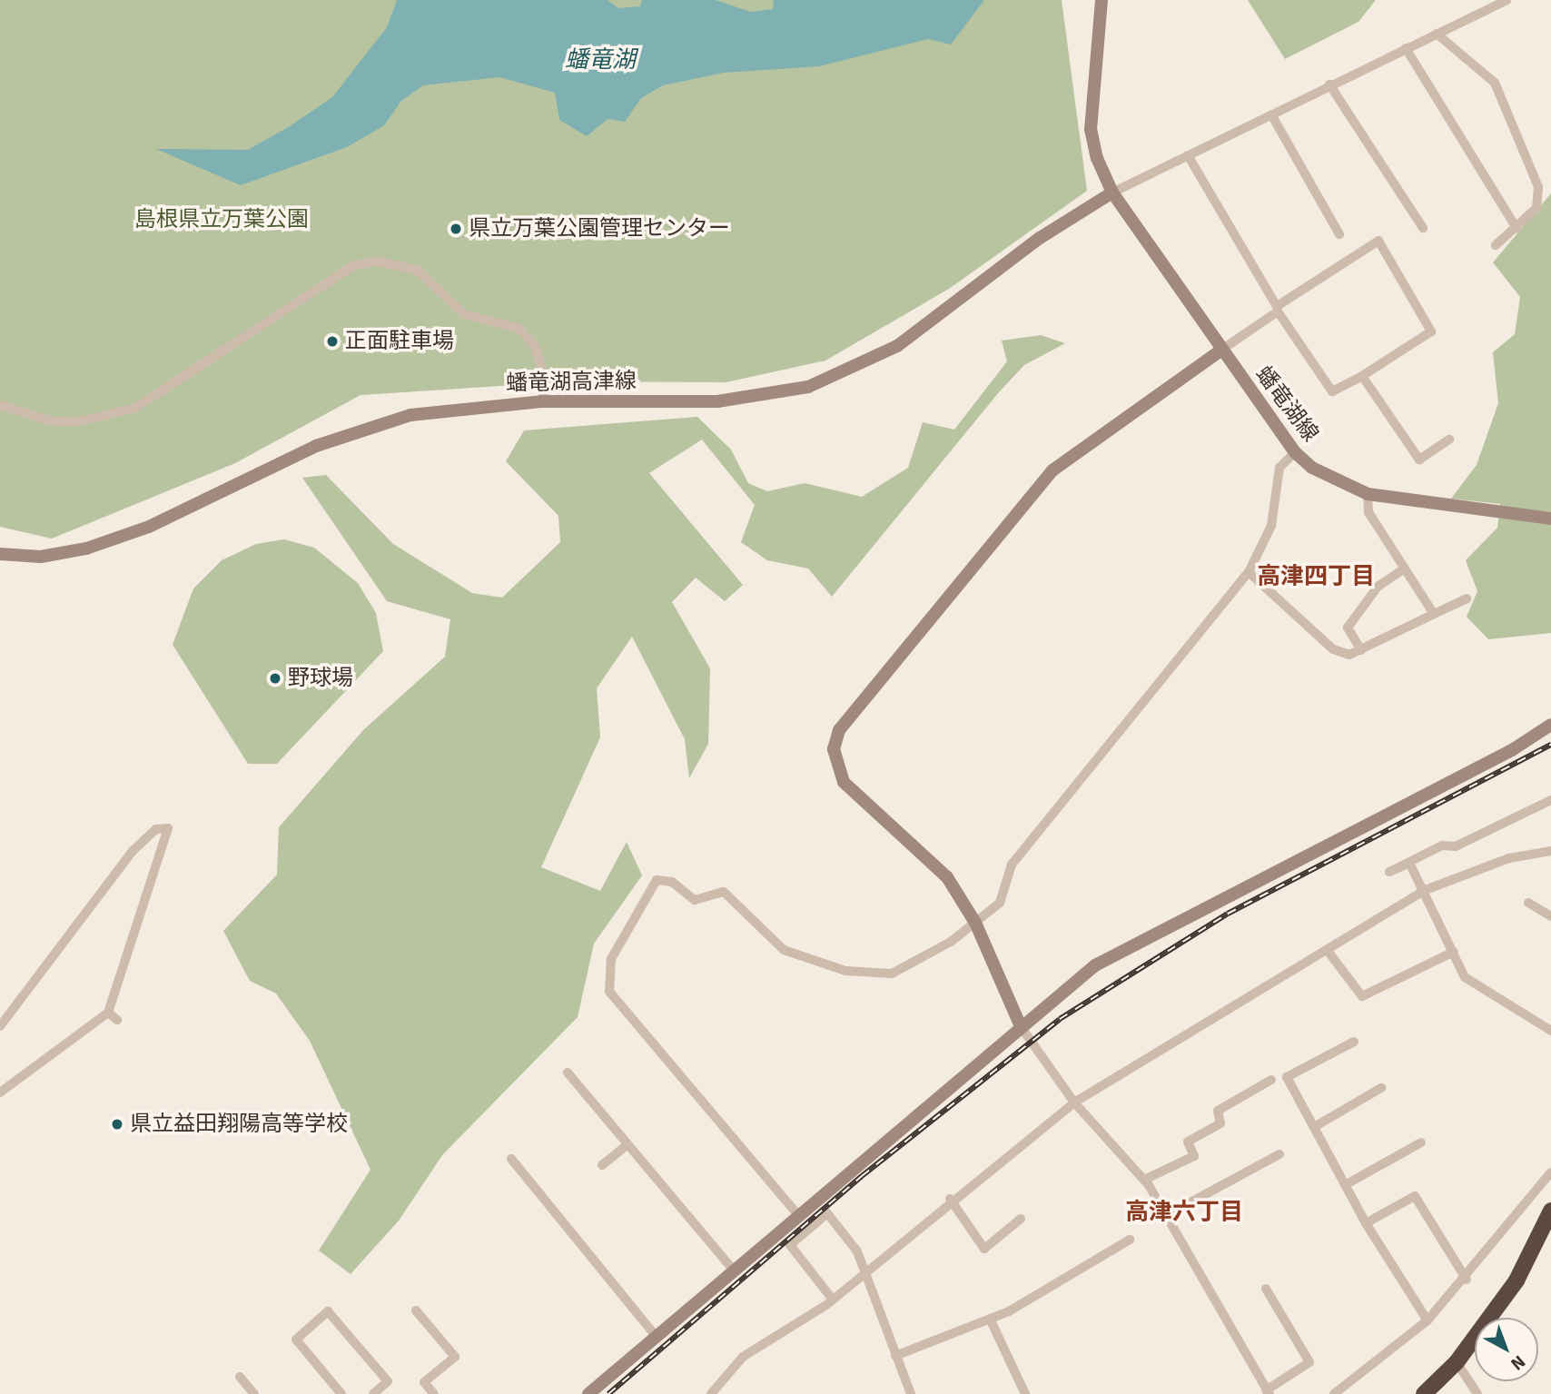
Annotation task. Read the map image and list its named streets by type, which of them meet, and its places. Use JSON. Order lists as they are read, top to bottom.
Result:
{
  "streets": {
    "street": ["蟠竜湖高津線", "蟠竜湖線"]
  },
  "crossings": [
    ["蟠竜湖高津線", "蟠竜湖線"]
  ],
  "districts": ["高津四丁目", "高津六丁目"],
  "water": ["蟠竜湖"],
  "parks": ["島根県立万葉公園"],
  "places": [
    "県立万葉公園管理センター",
    "正面駐車場",
    "野球場",
    "県立益田翔陽高等学校"
  ],
  "north": "bottom right"
}
